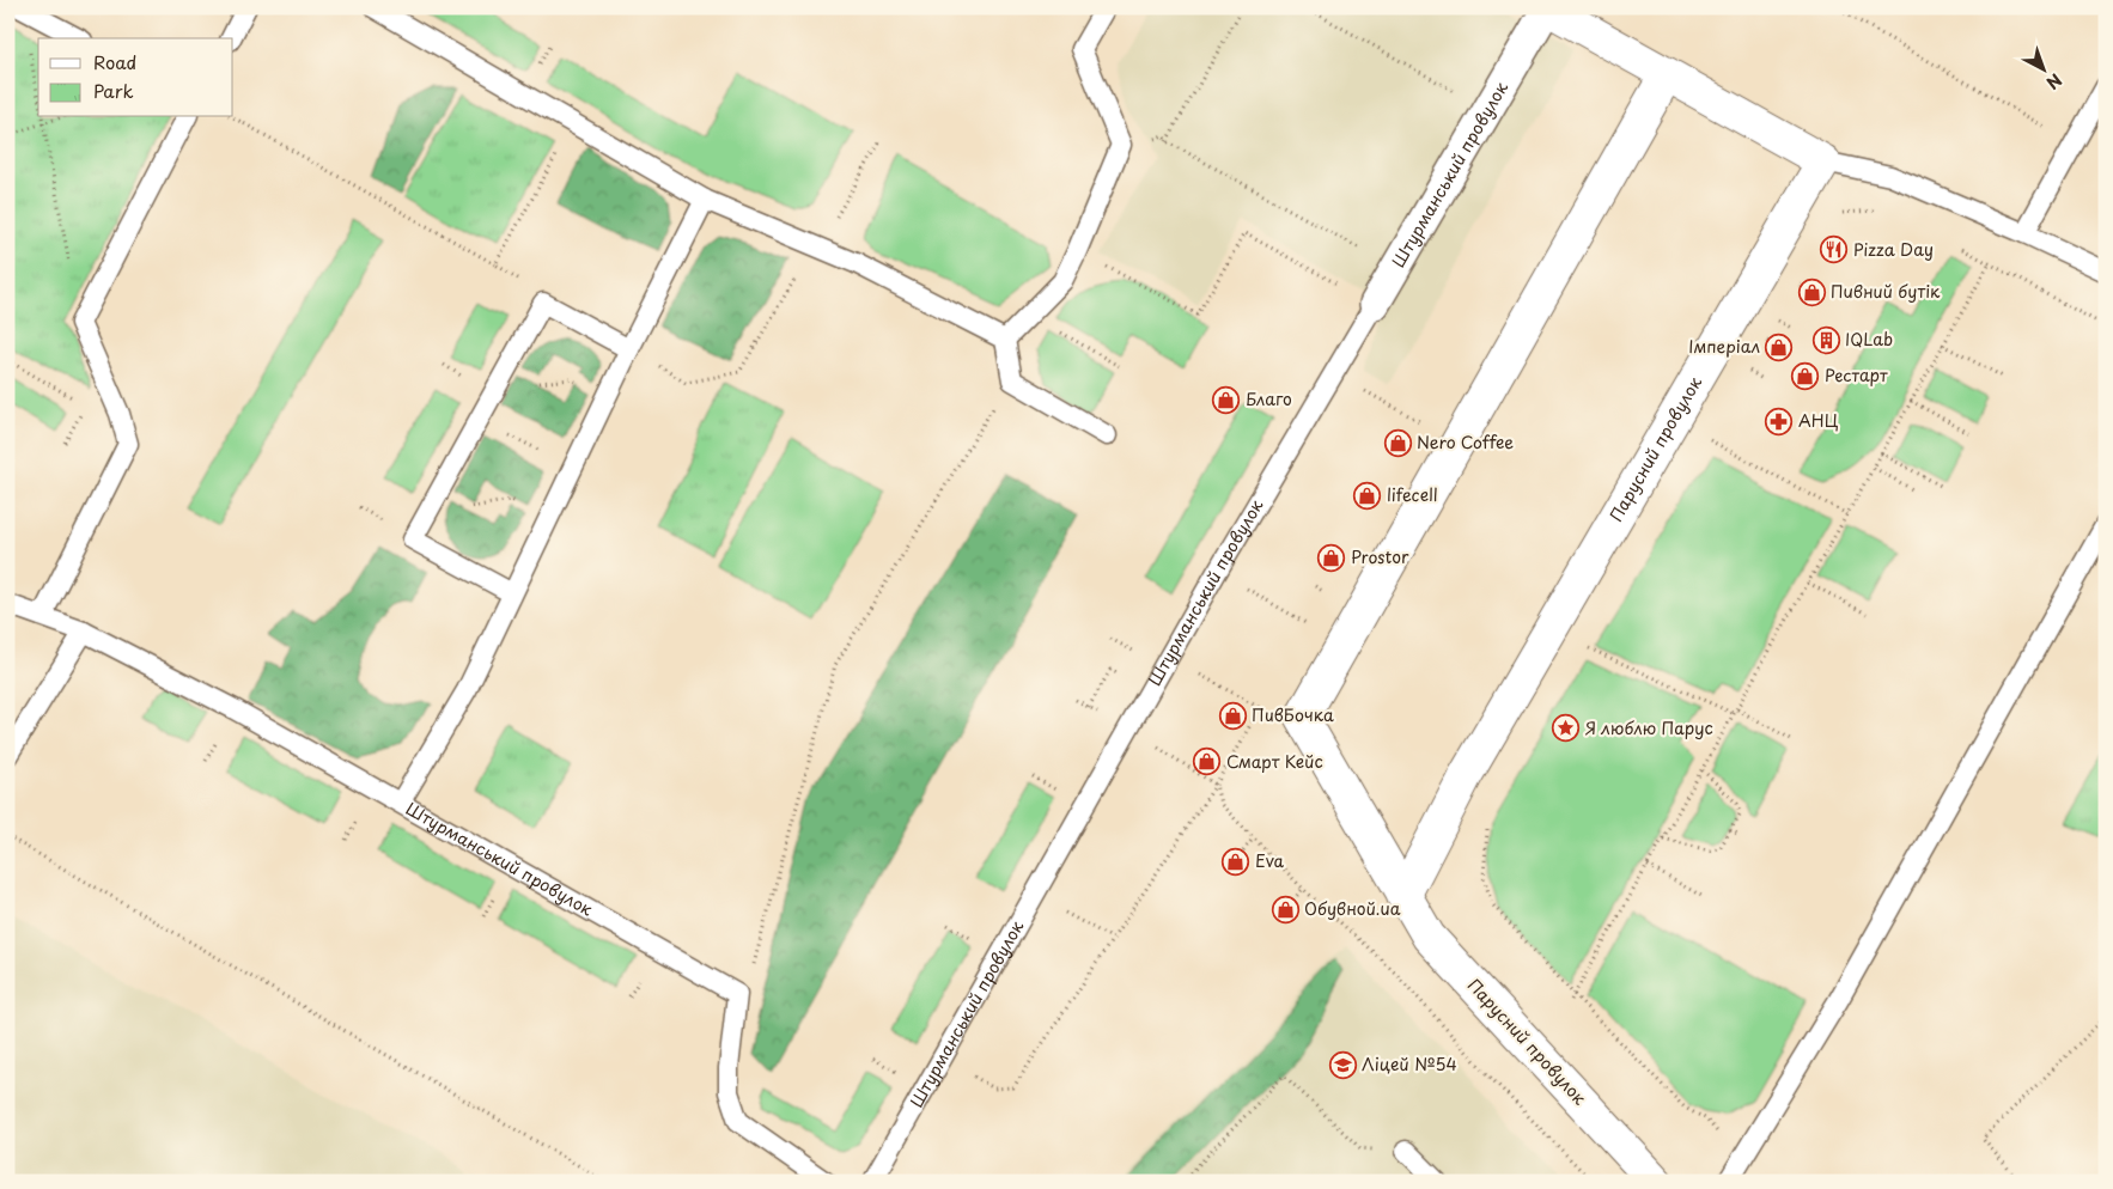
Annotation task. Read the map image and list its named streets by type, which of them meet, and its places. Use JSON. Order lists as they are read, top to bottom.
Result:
{
  "streets": {
    "street": ["Штурманський провулок", "Парусний провулок"]
  },
  "places": {
    "restaurant": ["Pizza Day"],
    "shop": [
      "Пивний бутік",
      "Імперіал",
      "Рестарт",
      "Благо",
      "Nero Coffee",
      "lifecell",
      "Prostor",
      "ПивБочка",
      "Смарт Кейс",
      "Eva",
      "Обувной.ua"
    ],
    "building": ["IQLab"],
    "pharmacy": ["АНЦ"],
    "place": ["Я люблю Парус"],
    "school or university": ["Ліцей №54"]
  },
  "legend": ["Road", "Park"],
  "north": "bottom right"
}
